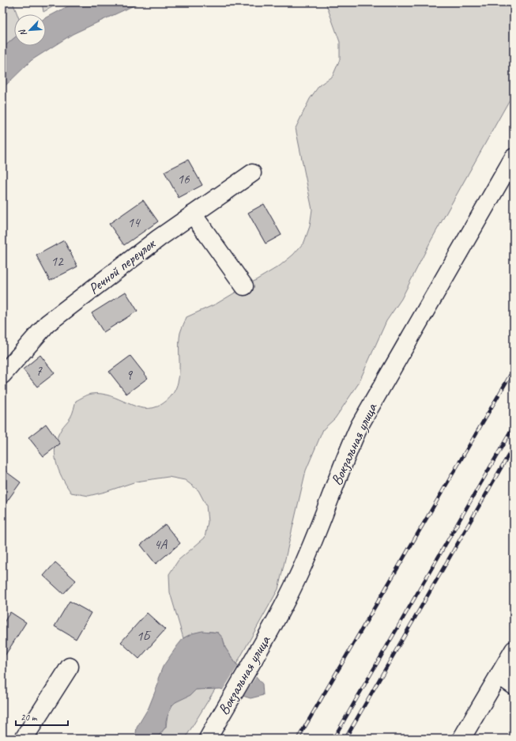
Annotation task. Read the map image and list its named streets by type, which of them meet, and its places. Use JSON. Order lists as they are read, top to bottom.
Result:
{
  "streets": {
    "street": ["Речной переулок", "Вокзальная улица"]
  },
  "house_numbers": [
    "16",
    "14",
    "12",
    "7",
    "9",
    "4А",
    "1Б"
  ],
  "scale_bar": "20 m",
  "north": "bottom left"
}
